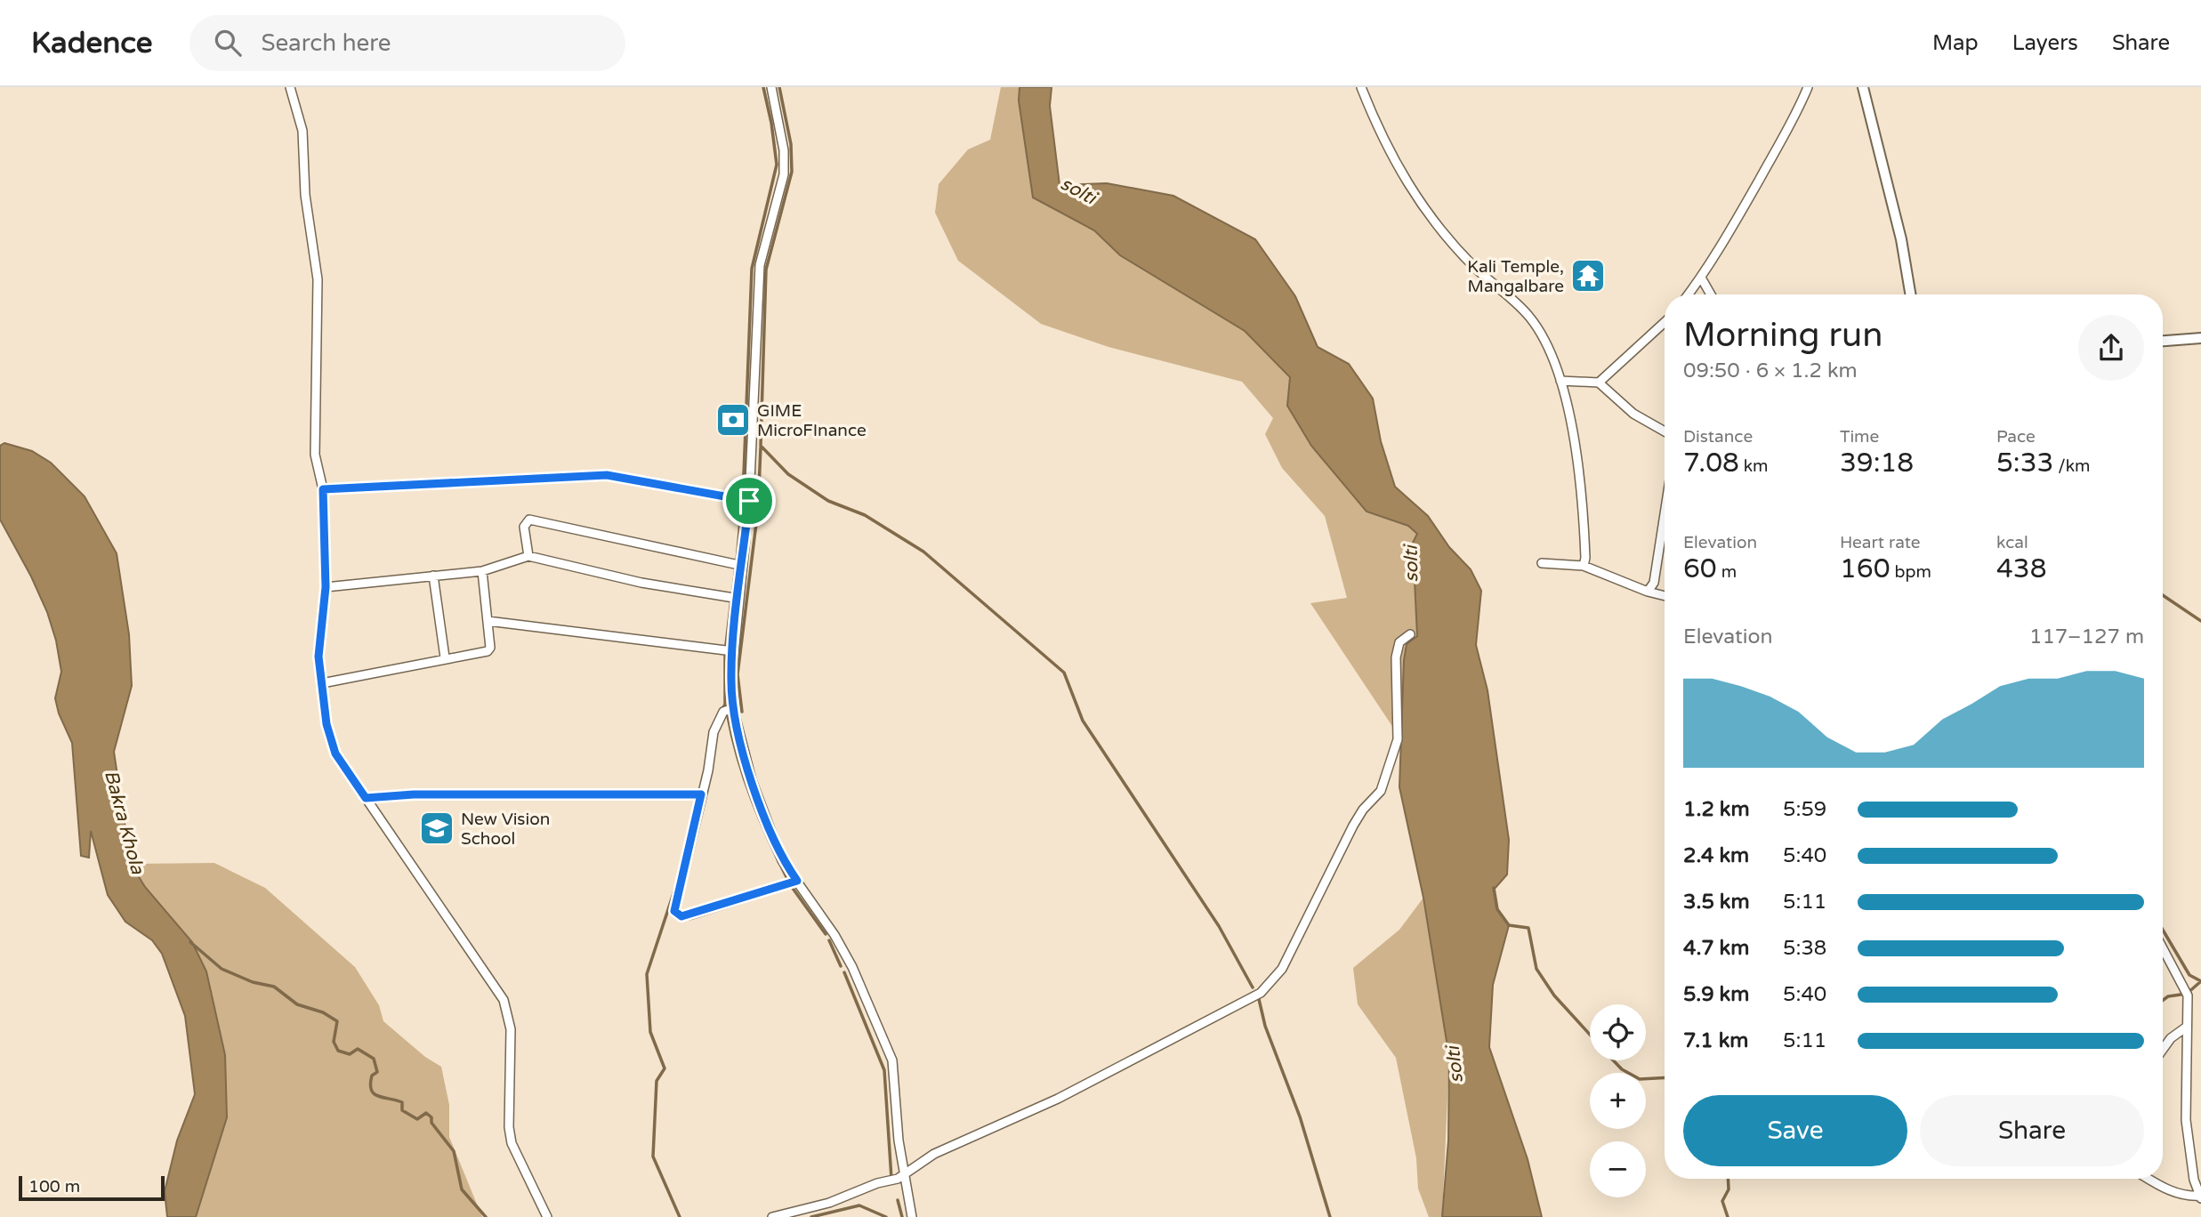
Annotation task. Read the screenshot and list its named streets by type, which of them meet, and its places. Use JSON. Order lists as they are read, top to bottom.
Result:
{
  "water": ["solti", "Bakra Khola"],
  "places": {
    "temple": ["Kali Temple, Mangalbare"],
    "bank": ["GIME MicroFInance"],
    "school or university": ["New Vision School"]
  },
  "scale_bar": "100 m",
  "page": {
    "header": "Kadence",
    "search": "Search here",
    "nav": ["Map", "Layers", "Share"],
    "heading": ["Morning run", "09:50 · 6 × 1.2 km"],
    "stats": [
      ["Distance", "7.08 km"],
      ["Time", "39:18"],
      ["Pace", "5:33 /km"],
      ["Elevation", "60 m"],
      ["Heart rate", "160 bpm"],
      ["kcal", "438"]
    ],
    "chart": ["Elevation", "117–127 m"],
    "list": [
      {
        "name": "1.2 km",
        "note": "5:59"
      },
      {
        "name": "2.4 km",
        "note": "5:40"
      },
      {
        "name": "3.5 km",
        "note": "5:11"
      },
      {
        "name": "4.7 km",
        "note": "5:38"
      },
      {
        "name": "5.9 km",
        "note": "5:40"
      },
      {
        "name": "7.1 km",
        "note": "5:11"
      }
    ],
    "map_buttons": ["+", "−"],
    "buttons": ["Save", "Share"],
    "scale": "100 m"
  }
}
